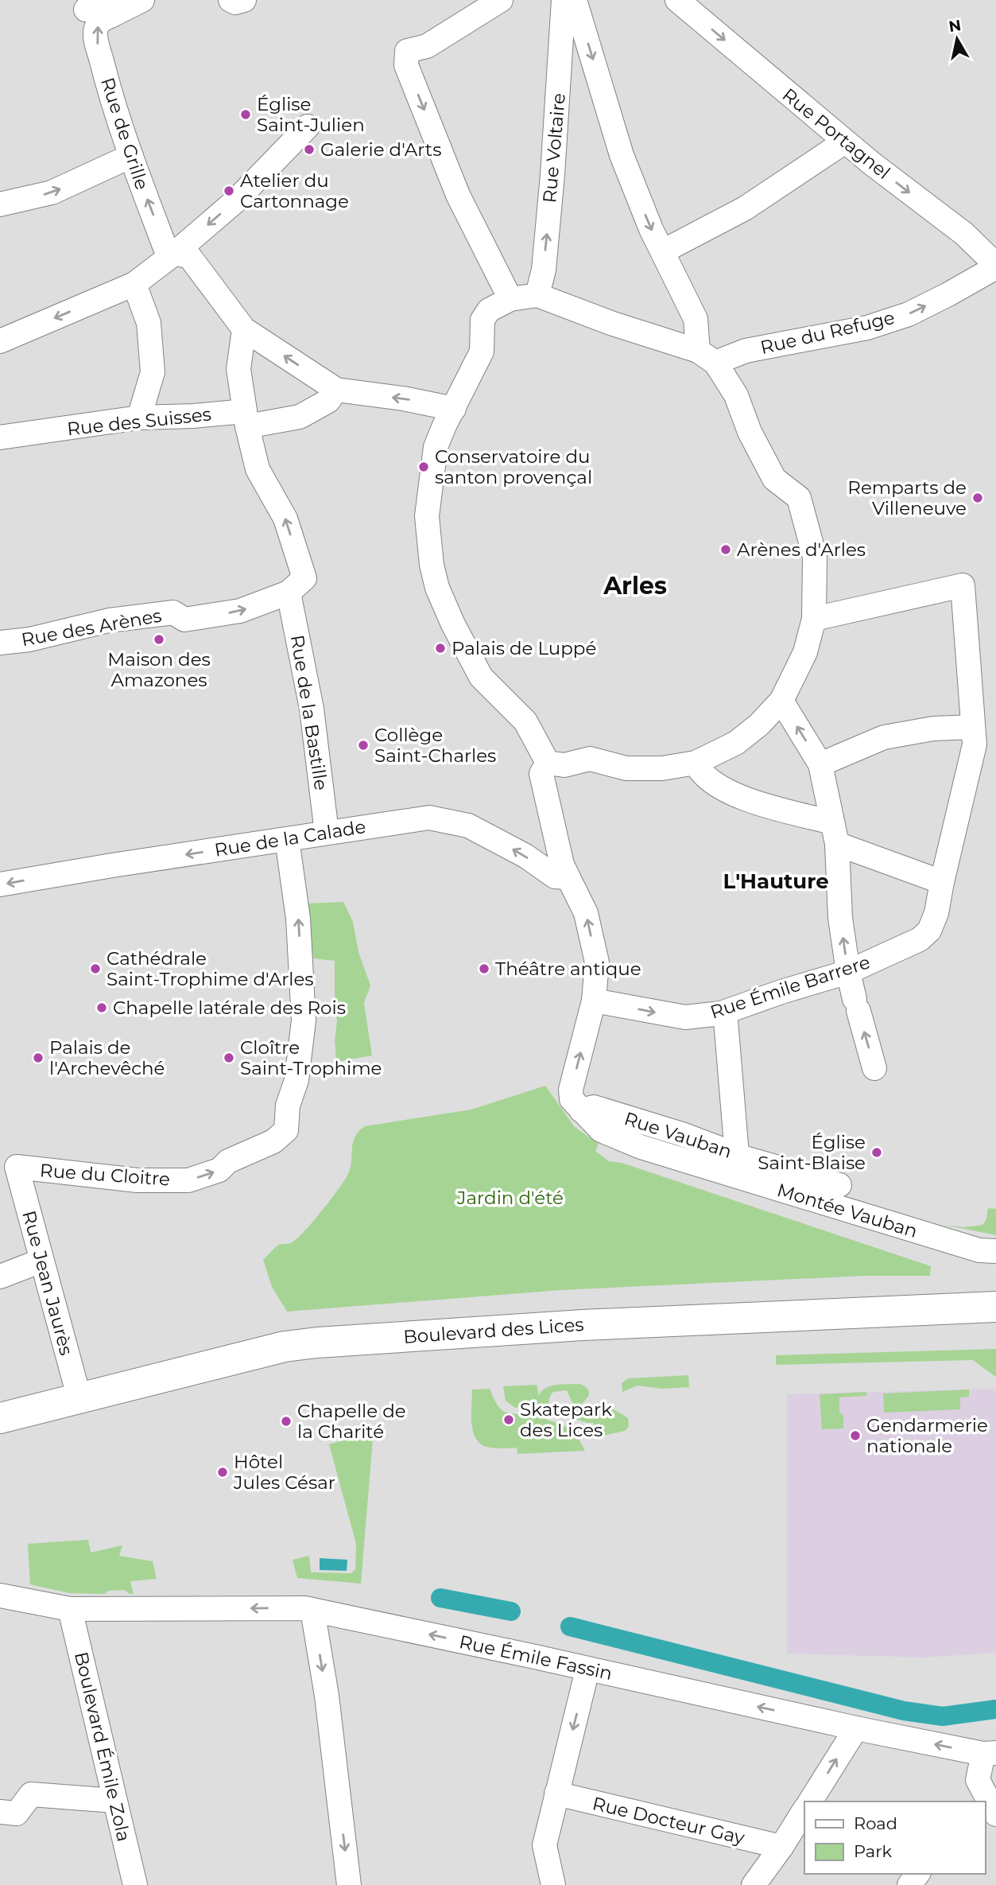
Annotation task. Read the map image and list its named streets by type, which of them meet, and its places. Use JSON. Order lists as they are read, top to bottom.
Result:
{
  "streets": {
    "main road": ["Boulevard des Lices"],
    "street": [
      "Rue de Grille",
      "Rue Portagnel",
      "Rue Voltaire",
      "Rue du Refuge",
      "Rue des Suisses",
      "Rue des Arènes",
      "Rue de la Bastille",
      "Rue de la Calade",
      "Rue Émile Barrere",
      "Rue Vauban",
      "Rue du Cloitre",
      "Montée Vauban",
      "Rue Jean Jaurès",
      "Rue Émile Fassin",
      "Boulevard Émile Zola",
      "Rue Docteur Gay"
    ]
  },
  "crossings": [
    ["Rue Portagnel", "Rue du Refuge"],
    ["Rue des Suisses", "Rue de la Bastille"],
    ["Rue des Arènes", "Rue de la Bastille"],
    ["Rue de la Bastille", "Rue de la Calade"],
    ["Rue de la Calade", "Rue du Cloitre"],
    ["Rue Vauban", "Montée Vauban"],
    ["Rue du Cloitre", "Rue Jean Jaurès"],
    ["Rue Jean Jaurès", "Boulevard des Lices"],
    ["Rue Émile Fassin", "Boulevard Émile Zola"]
  ],
  "one_way": [
    "Rue de Grille",
    "Rue Portagnel",
    "Rue des Arènes",
    "Rue de la Calade",
    "Rue Émile Fassin"
  ],
  "districts": ["Arles", "L'Hauture"],
  "parks": ["Jardin d'été"],
  "places": [
    "Église Saint-Julien",
    "Galerie d'Arts",
    "Atelier du Cartonnage",
    "Conservatoire du santon provençal",
    "Remparts de Villeneuve",
    "Arènes d'Arles",
    "Maison des Amazones",
    "Palais de Luppé",
    "Collège Saint-Charles",
    "Cathédrale Saint-Trophime d'Arles",
    "Théâtre antique",
    "Chapelle latérale des Rois",
    "Palais de l'Archevêché",
    "Cloître Saint-Trophime",
    "Église Saint-Blaise",
    "Skatepark des Lices",
    "Chapelle de la Charité",
    "Gendarmerie nationale",
    "Hôtel Jules César"
  ],
  "legend": ["Road", "Park"],
  "north": "top"
}
